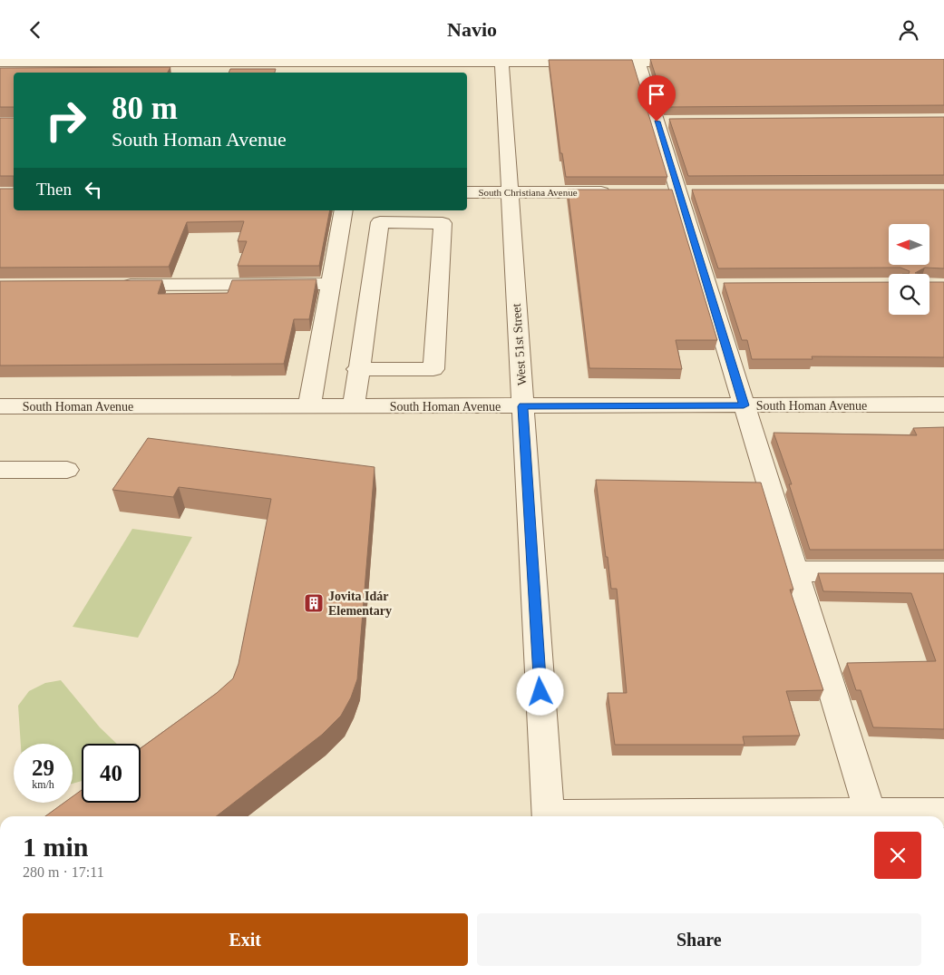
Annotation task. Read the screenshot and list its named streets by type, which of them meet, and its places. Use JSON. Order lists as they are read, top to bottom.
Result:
{
  "streets": {
    "street": ["South Christiana Avenue", "West 51st Street", "South Homan Avenue"]
  },
  "crossings": [
    ["South Christiana Avenue", "West 51st Street"],
    ["West 51st Street", "South Homan Avenue"]
  ],
  "places": {
    "building": ["Jovita Idár Elementary"]
  },
  "north": "left",
  "page": {
    "header": "Navio",
    "turn": ["80 m", "South Homan Avenue"],
    "then": "Then",
    "speed": "29 km/h",
    "limit": "40",
    "heading": ["1 min", "280 m · 17:11"],
    "buttons": ["Exit", "Share"]
  }
}
